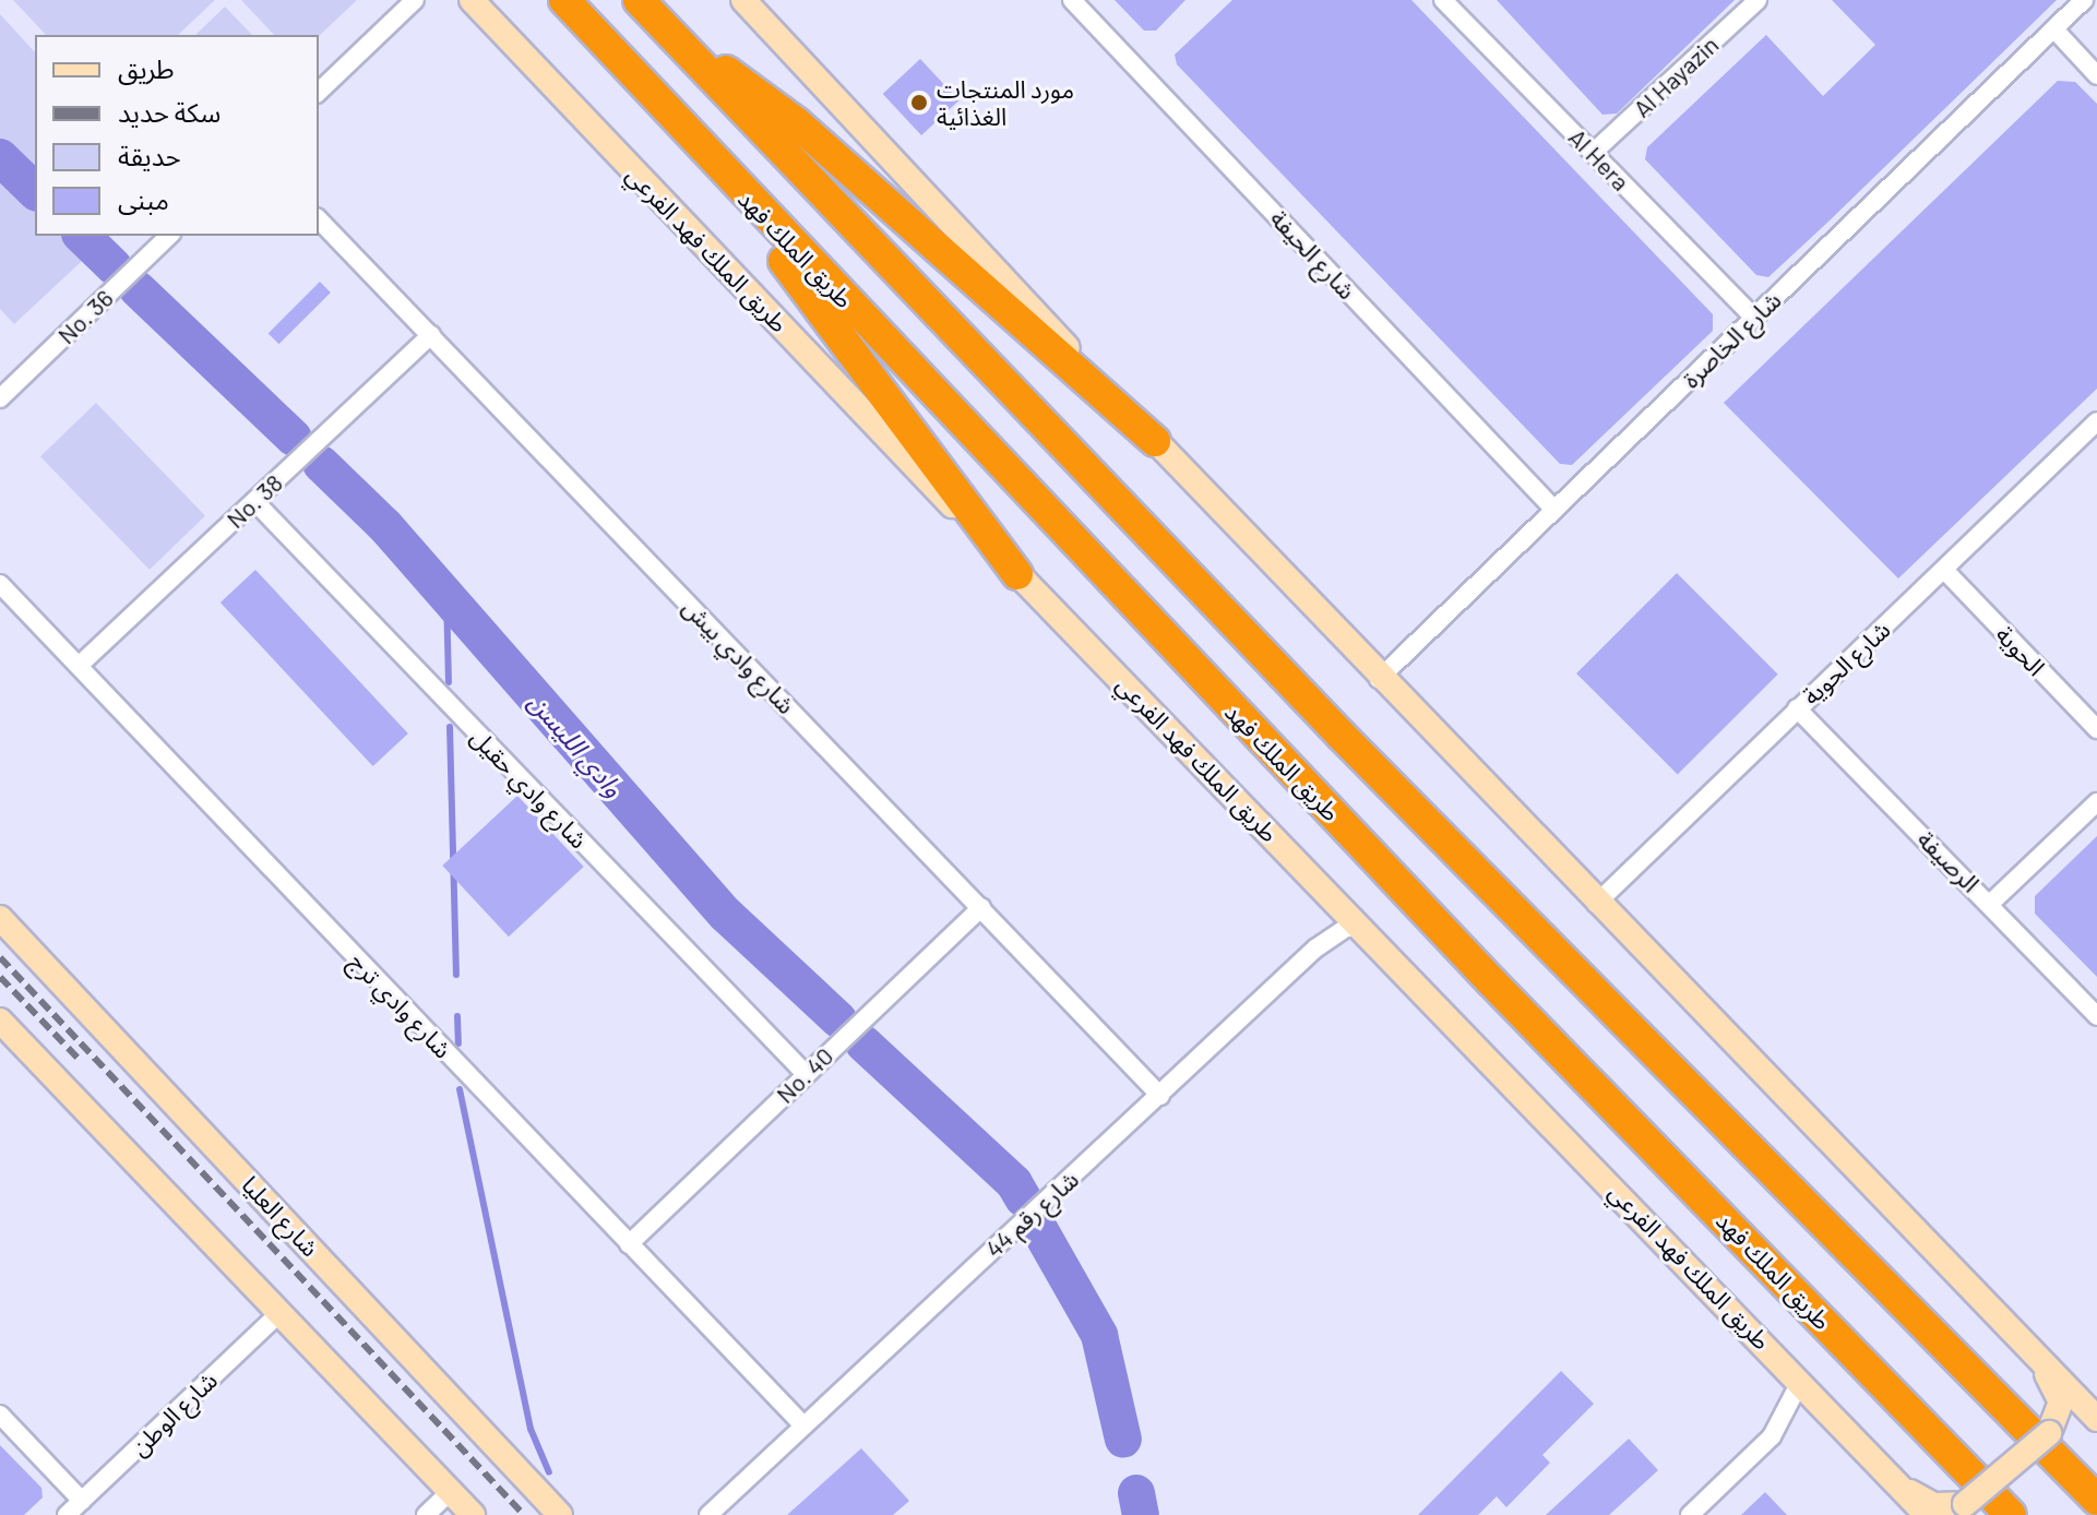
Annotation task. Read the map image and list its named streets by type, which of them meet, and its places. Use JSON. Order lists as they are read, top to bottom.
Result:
{
  "streets": {
    "highway": ["طريق الملك فهد"],
    "main road": ["طريق الملك فهد الفرعي", "شارع العليا"],
    "street": [
      "Al Hayazin",
      "Al Hera",
      "شارع الحيفة",
      "No. 36",
      "شارع الخاصرة",
      "No. 38",
      "الحوية",
      "شارع وادي بيش",
      "شارع الحوية",
      "شارع وادي حقيل",
      "الرصيفة",
      "شارع وادي ترج",
      "No. 40",
      "شارع رقم 44",
      "شارع الوطن"
    ]
  },
  "crossings": [
    ["Al Hayazin", "Al Hera"],
    ["Al Hera", "شارع الخاصرة"],
    ["طريق الملك فهد الفرعي", "شارع رقم 44"],
    ["شارع الحيفة", "شارع الخاصرة"],
    ["No. 38", "شارع وادي بيش"],
    ["No. 38", "شارع وادي حقيل"],
    ["No. 38", "شارع وادي ترج"],
    ["الحوية", "شارع الحوية"],
    ["شارع وادي بيش", "No. 40"],
    ["شارع وادي بيش", "شارع رقم 44"],
    ["شارع الحوية", "الرصيفة"],
    ["شارع وادي حقيل", "No. 40"],
    ["شارع وادي ترج", "No. 40"],
    ["شارع وادي ترج", "شارع رقم 44"]
  ],
  "water": ["وادي الليسن"],
  "places": ["مورد المنتجات الغذائية"],
  "legend": [
    "طريق",
    "سكة حديد",
    "حديقة",
    "مبنى"
  ]
}
